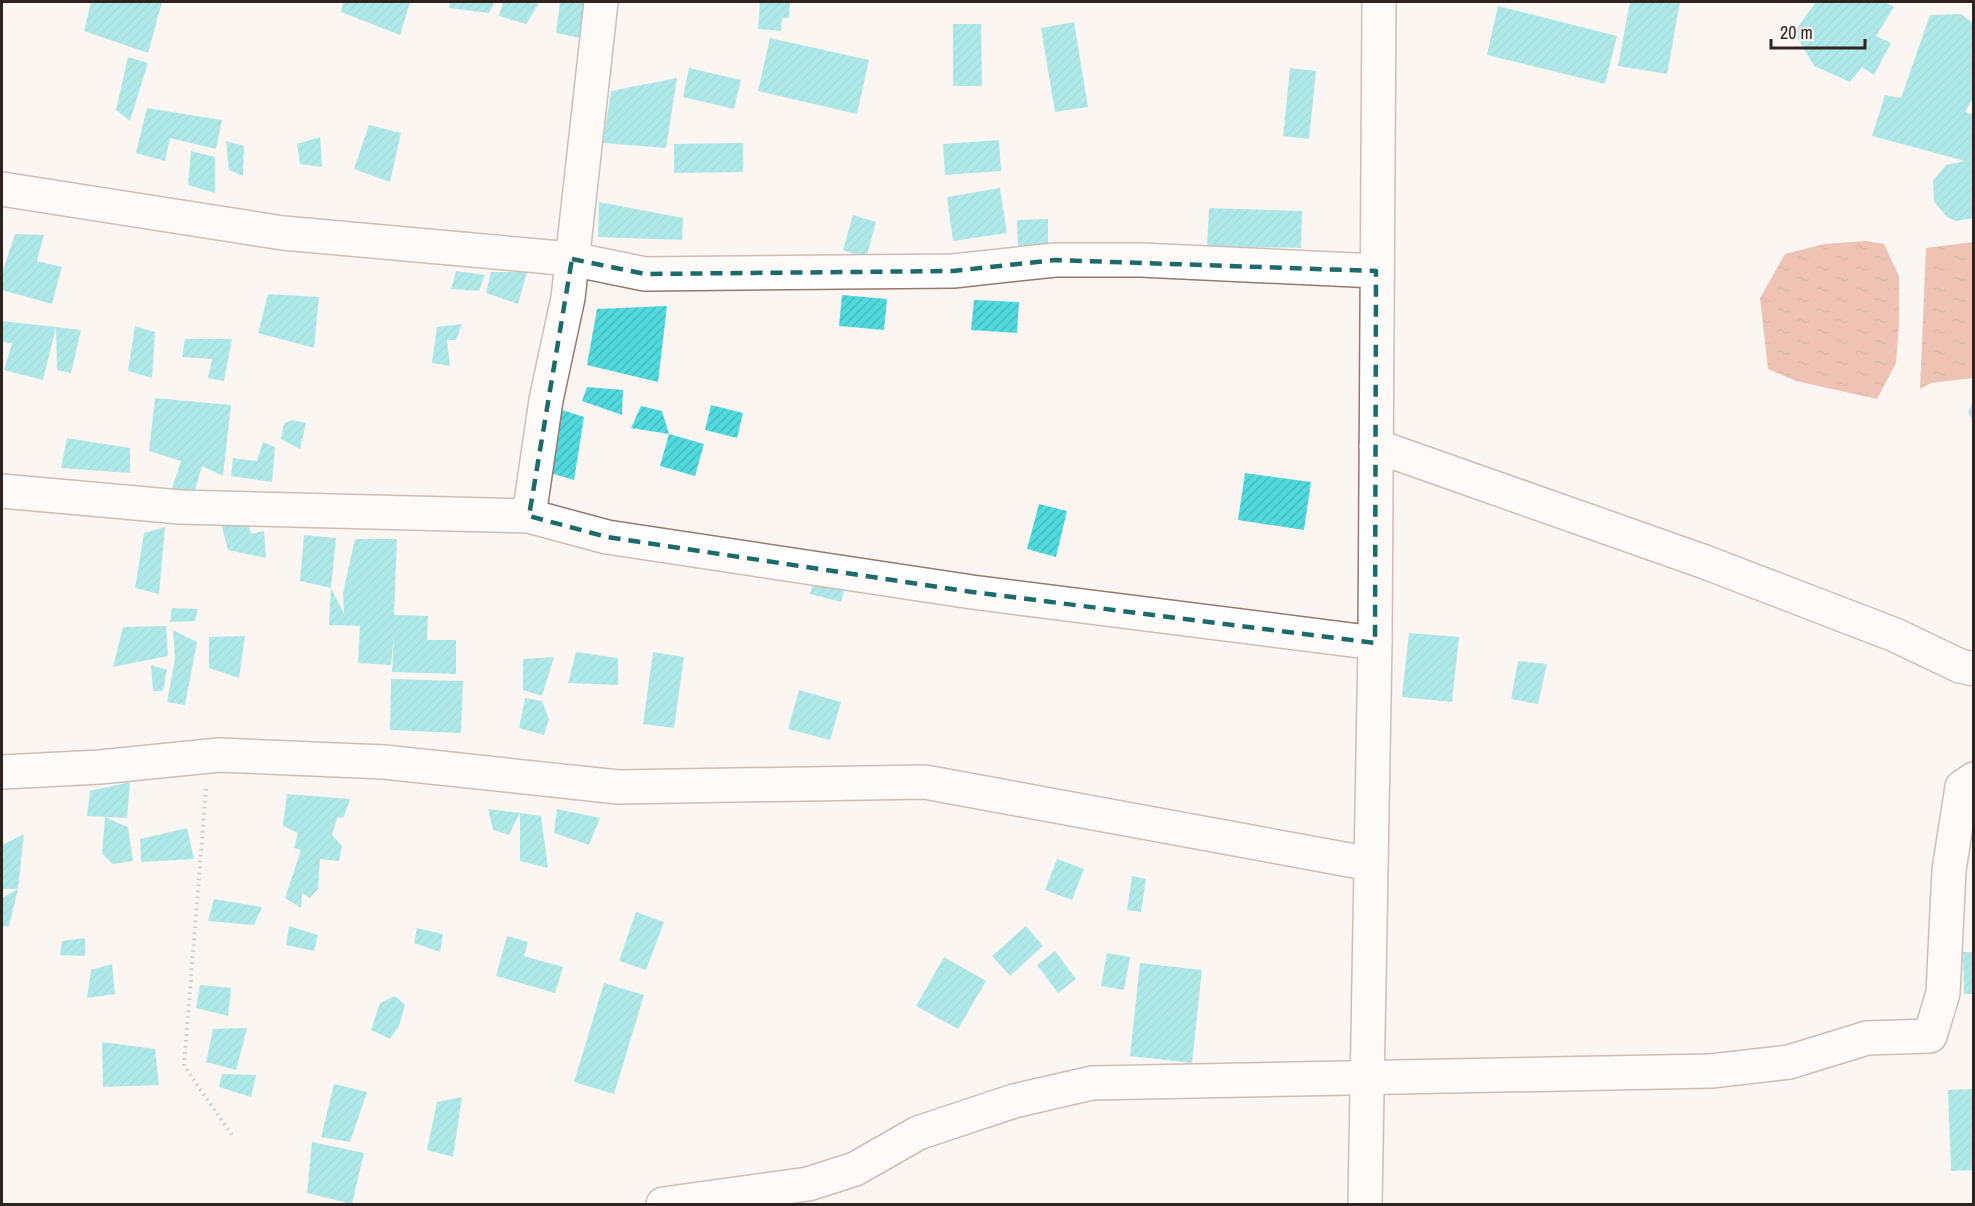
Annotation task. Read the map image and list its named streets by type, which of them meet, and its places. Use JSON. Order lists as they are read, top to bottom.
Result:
{
  "scale_bar": "20 m"
}
